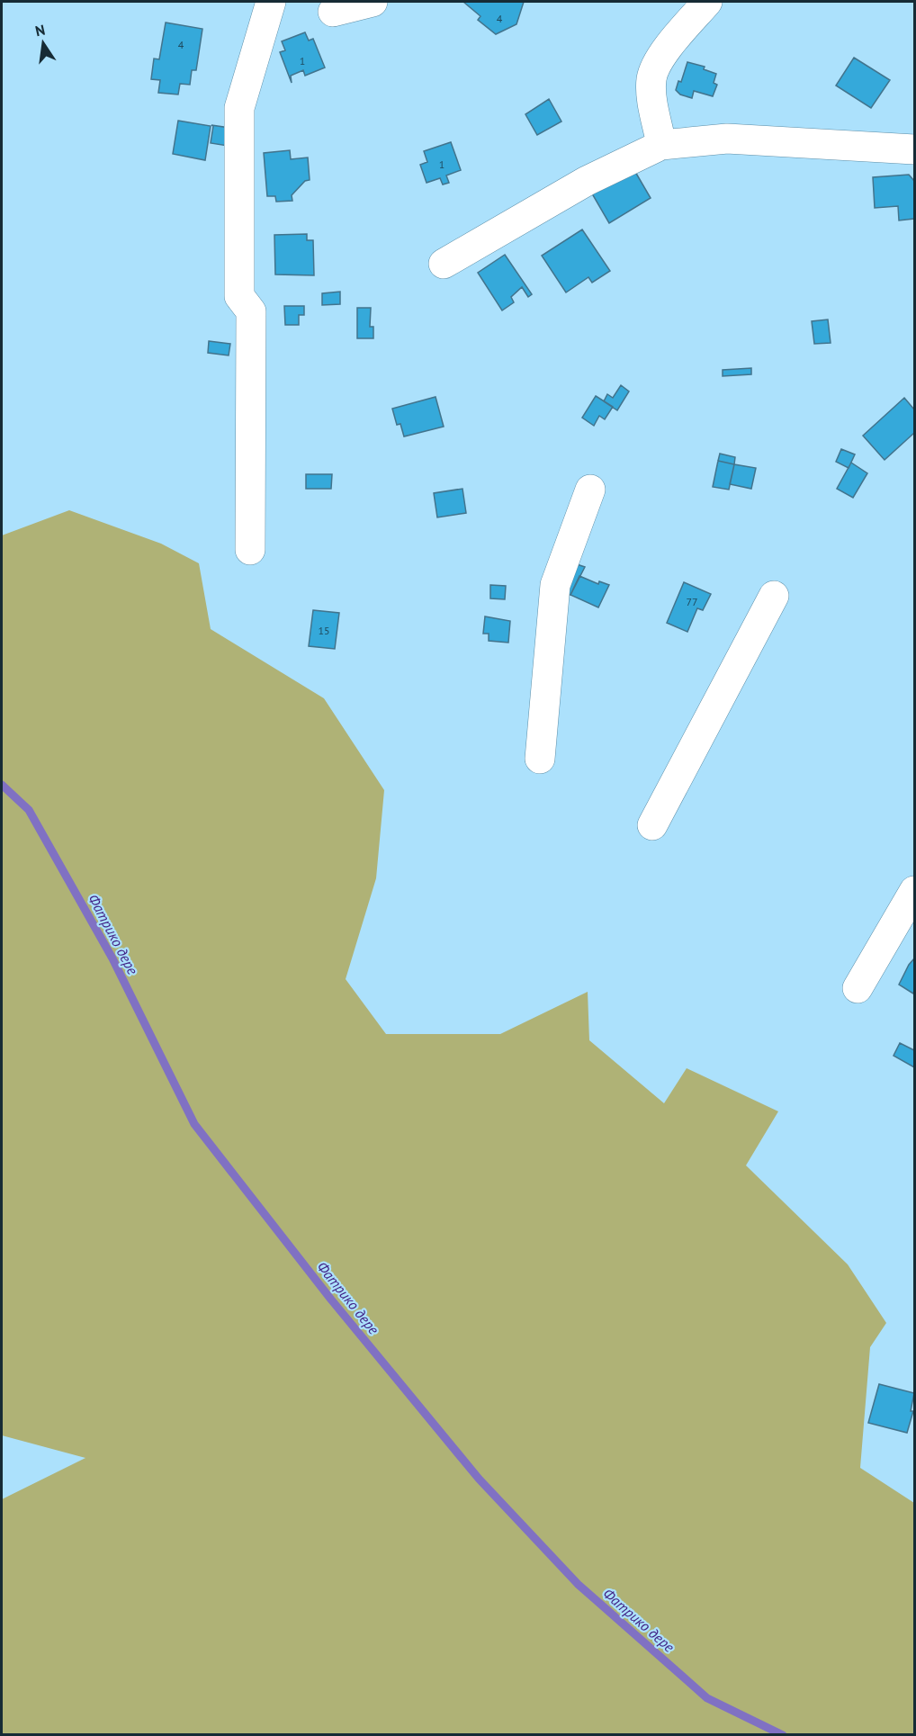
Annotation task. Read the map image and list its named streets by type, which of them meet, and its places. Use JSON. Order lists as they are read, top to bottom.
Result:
{
  "water": ["Фатрико дере"],
  "house_numbers": [
    "4",
    "4",
    "1",
    "1",
    "77",
    "15"
  ],
  "north": "top"
}
